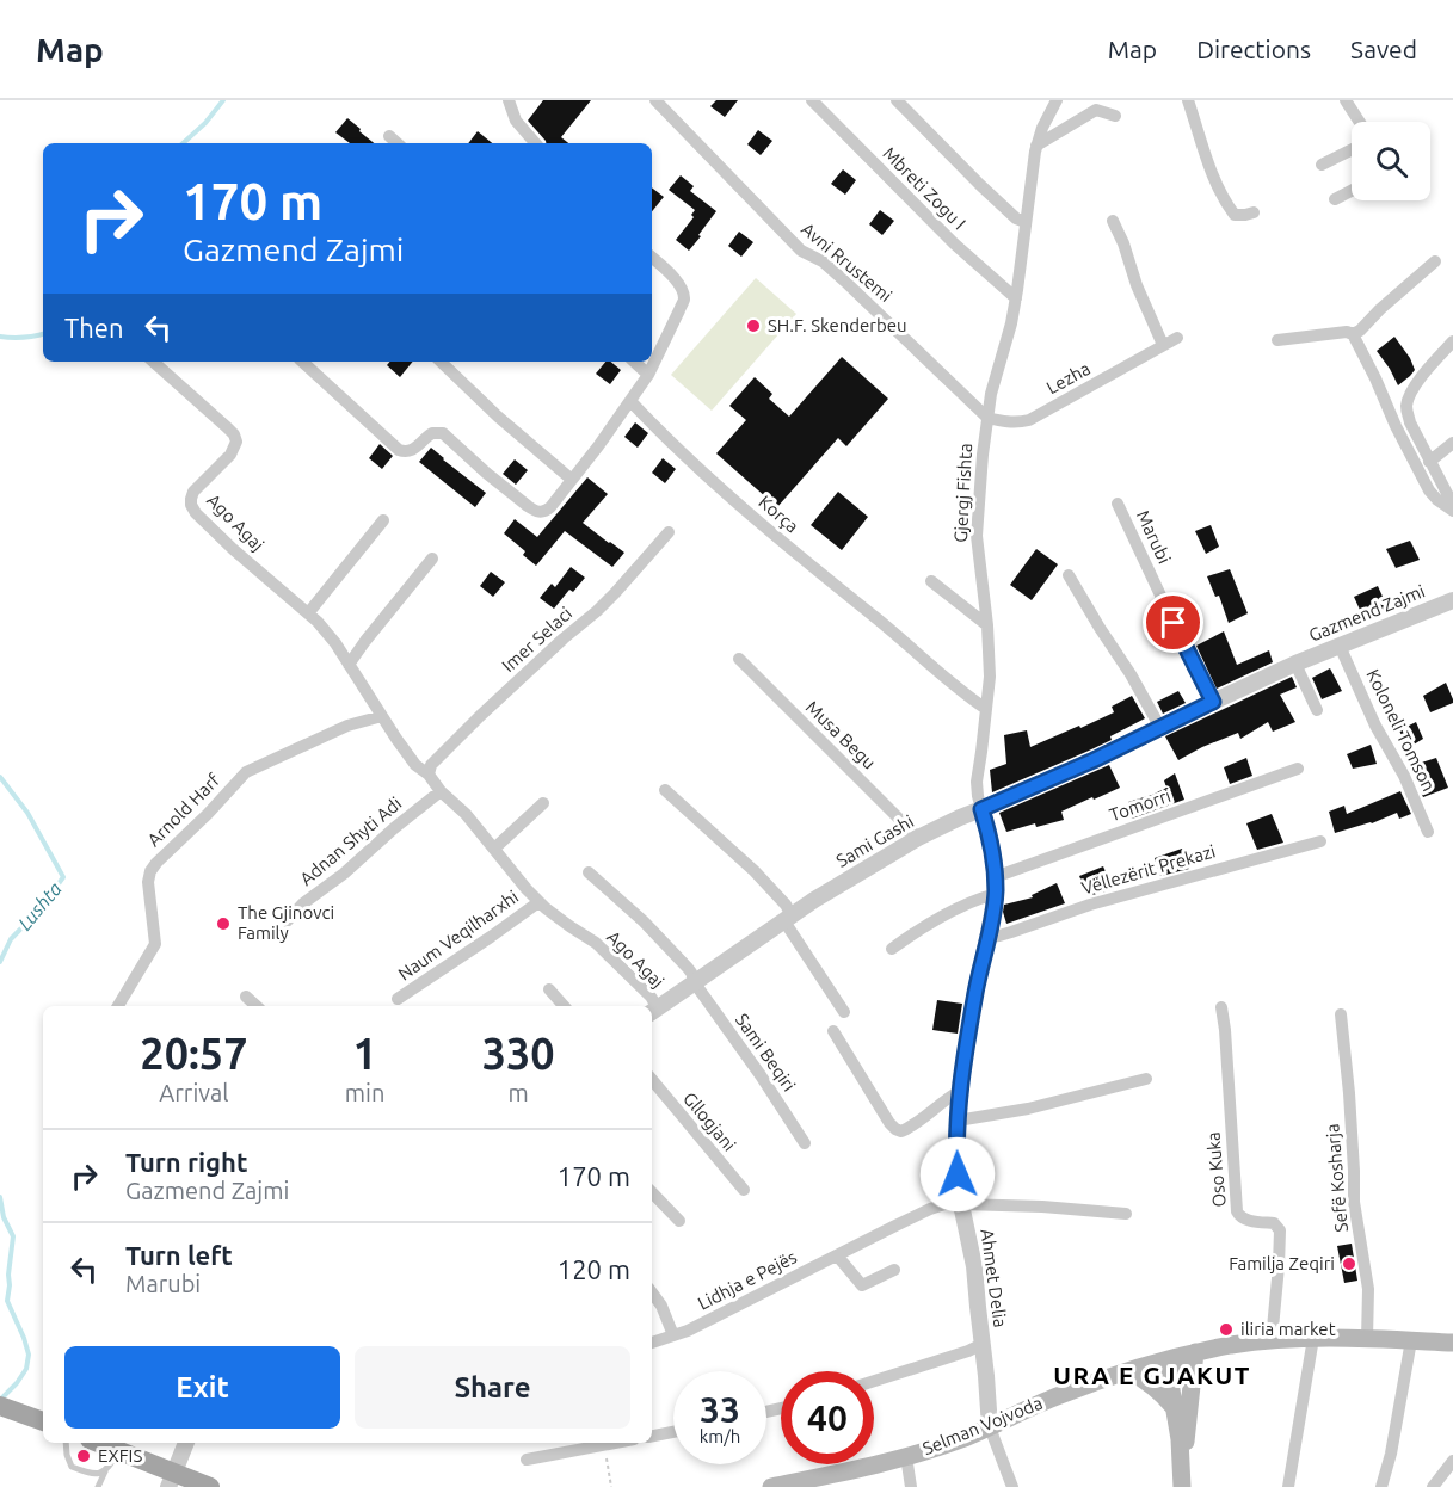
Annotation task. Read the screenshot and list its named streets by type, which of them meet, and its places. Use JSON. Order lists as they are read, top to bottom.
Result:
{
  "streets": {
    "main road": ["Selman Vojvoda"],
    "street": [
      "Mbreti Zogu I",
      "Avni Rrustemi",
      "Lezha",
      "Gjergj Fishta",
      "Korça",
      "Ago Agaj",
      "Marubi",
      "Gazmend Zajmi",
      "Imer Selaci",
      "Koloneli Tomson",
      "Musa Begu",
      "Tomorri",
      "Arnold Harf",
      "Adnan Shyti Adi",
      "Sami Gashi",
      "Vëllezërit Prekazi",
      "Naum Veqilharxhi",
      "Sami Beqiri",
      "Gllogjani",
      "Oso Kuka",
      "Sefë Kosharja",
      "Ahmet Delia",
      "Lidhja e Pejës"
    ]
  },
  "crossings": [
    ["Mbreti Zogu I", "Gjergj Fishta"],
    ["Avni Rrustemi", "Lezha"],
    ["Avni Rrustemi", "Gjergj Fishta"],
    ["Lezha", "Gjergj Fishta"],
    ["Gjergj Fishta", "Korça"],
    ["Gjergj Fishta", "Gazmend Zajmi"],
    ["Gjergj Fishta", "Sami Gashi"],
    ["Gjergj Fishta", "Ahmet Delia"],
    ["Ago Agaj", "Imer Selaci"],
    ["Ago Agaj", "Arnold Harf"],
    ["Ago Agaj", "Adnan Shyti Adi"],
    ["Ago Agaj", "Sami Gashi"],
    ["Ago Agaj", "Naum Veqilharxhi"],
    ["Marubi", "Gazmend Zajmi"],
    ["Gazmend Zajmi", "Koloneli Tomson"],
    ["Gazmend Zajmi", "Sami Gashi"],
    ["Gazmend Zajmi", "Ahmet Delia"],
    ["Musa Begu", "Sami Gashi"],
    ["Tomorri", "Ahmet Delia"],
    ["Sami Gashi", "Sami Beqiri"],
    ["Sami Gashi", "Ahmet Delia"],
    ["Vëllezërit Prekazi", "Ahmet Delia"],
    ["Oso Kuka", "Selman Vojvoda"],
    ["Sefë Kosharja", "Selman Vojvoda"],
    ["Ahmet Delia", "Lidhja e Pejës"],
    ["Ahmet Delia", "Selman Vojvoda"]
  ],
  "districts": ["URA E GJAKUT"],
  "water": ["Lushta"],
  "places": [
    "SH.F. Skenderbeu",
    "The Gjinovci Family",
    "Familja Zeqiri",
    "iliria market",
    "EXFIS"
  ],
  "page": {
    "header": "Map",
    "nav": ["Map", "Directions", "Saved"],
    "turn": ["170 m", "Gazmend Zajmi"],
    "then": "Then",
    "eta": [
      "20:57",
      "Arrival",
      "1",
      "min",
      "330",
      "m"
    ],
    "list": [
      {
        "name": "Turn right",
        "note": "Gazmend Zajmi",
        "value": "170 m"
      },
      {
        "name": "Turn left",
        "note": "Marubi",
        "value": "120 m"
      }
    ],
    "buttons": ["Exit", "Share"],
    "speed": "33 km/h",
    "limit": "40"
  }
}
